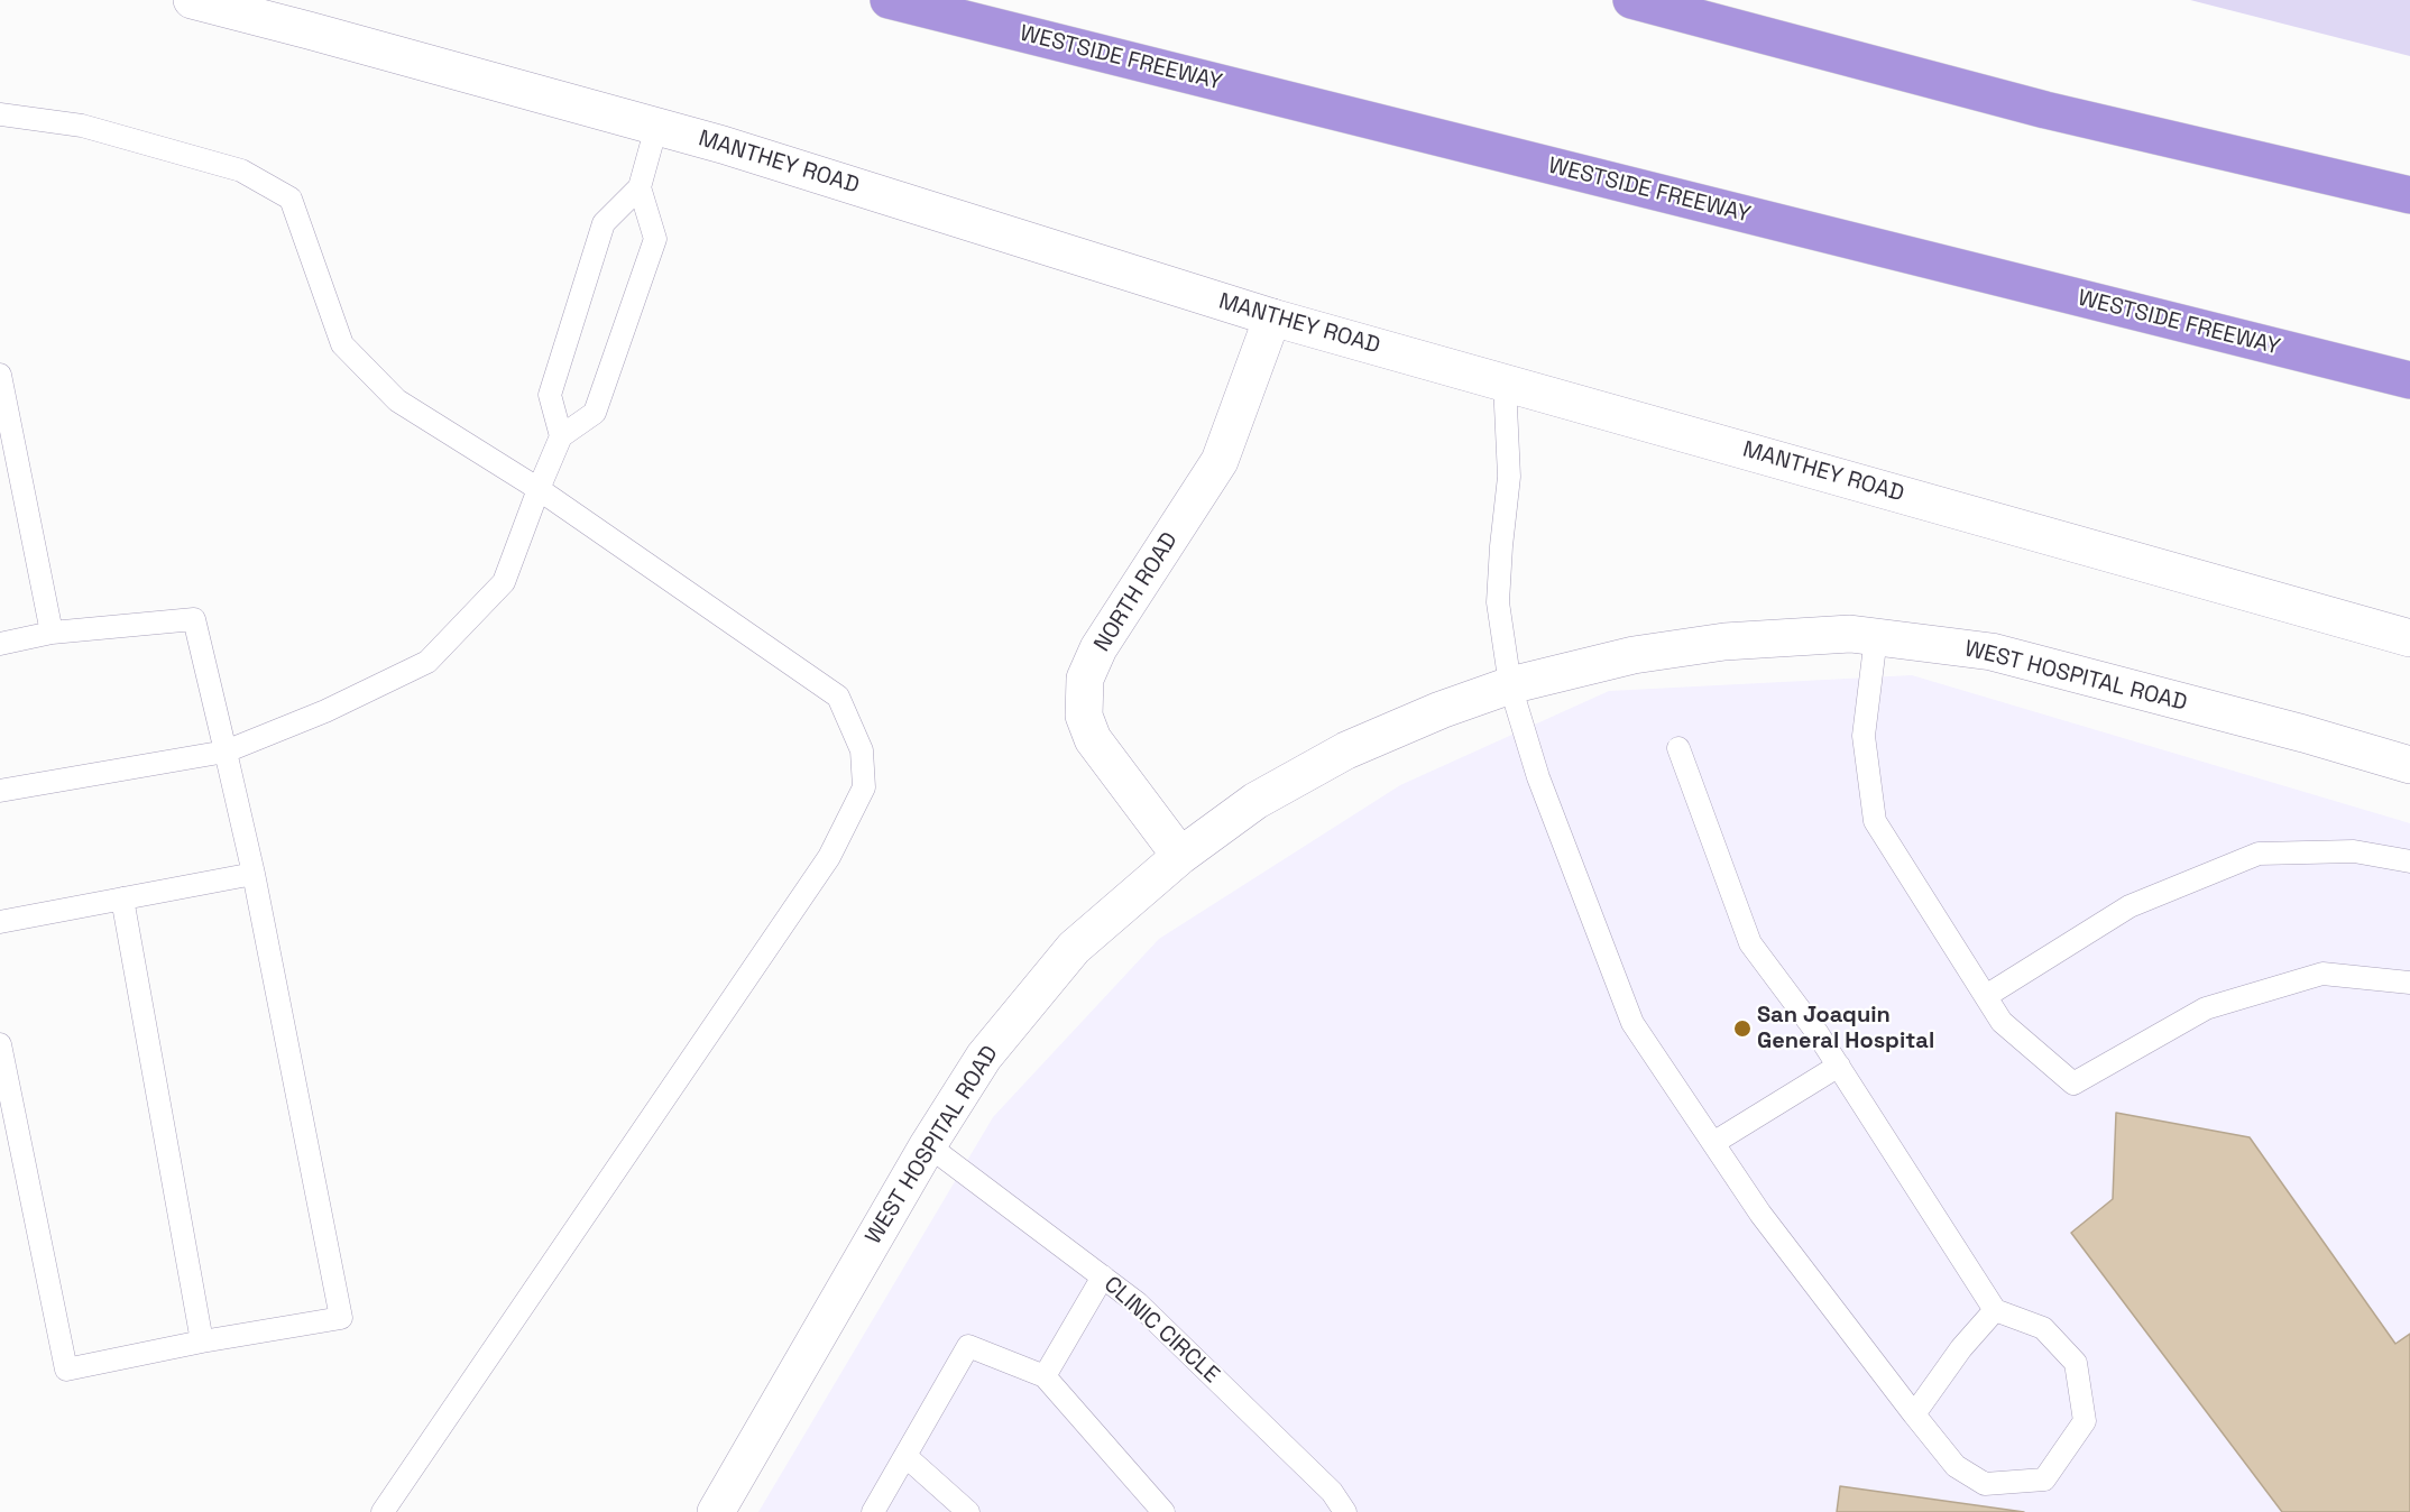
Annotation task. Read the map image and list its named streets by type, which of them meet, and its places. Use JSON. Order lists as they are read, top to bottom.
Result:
{
  "streets": {
    "highway": ["WESTSIDE FREEWAY"],
    "street": ["MANTHEY ROAD", "NORTH ROAD", "WEST HOSPITAL ROAD"],
    "lane": ["CLINIC CIRCLE"]
  },
  "crossings": [
    ["MANTHEY ROAD", "NORTH ROAD"],
    ["NORTH ROAD", "WEST HOSPITAL ROAD"],
    ["WEST HOSPITAL ROAD", "CLINIC CIRCLE"]
  ],
  "places": ["San Joaquin General Hospital"]
}
